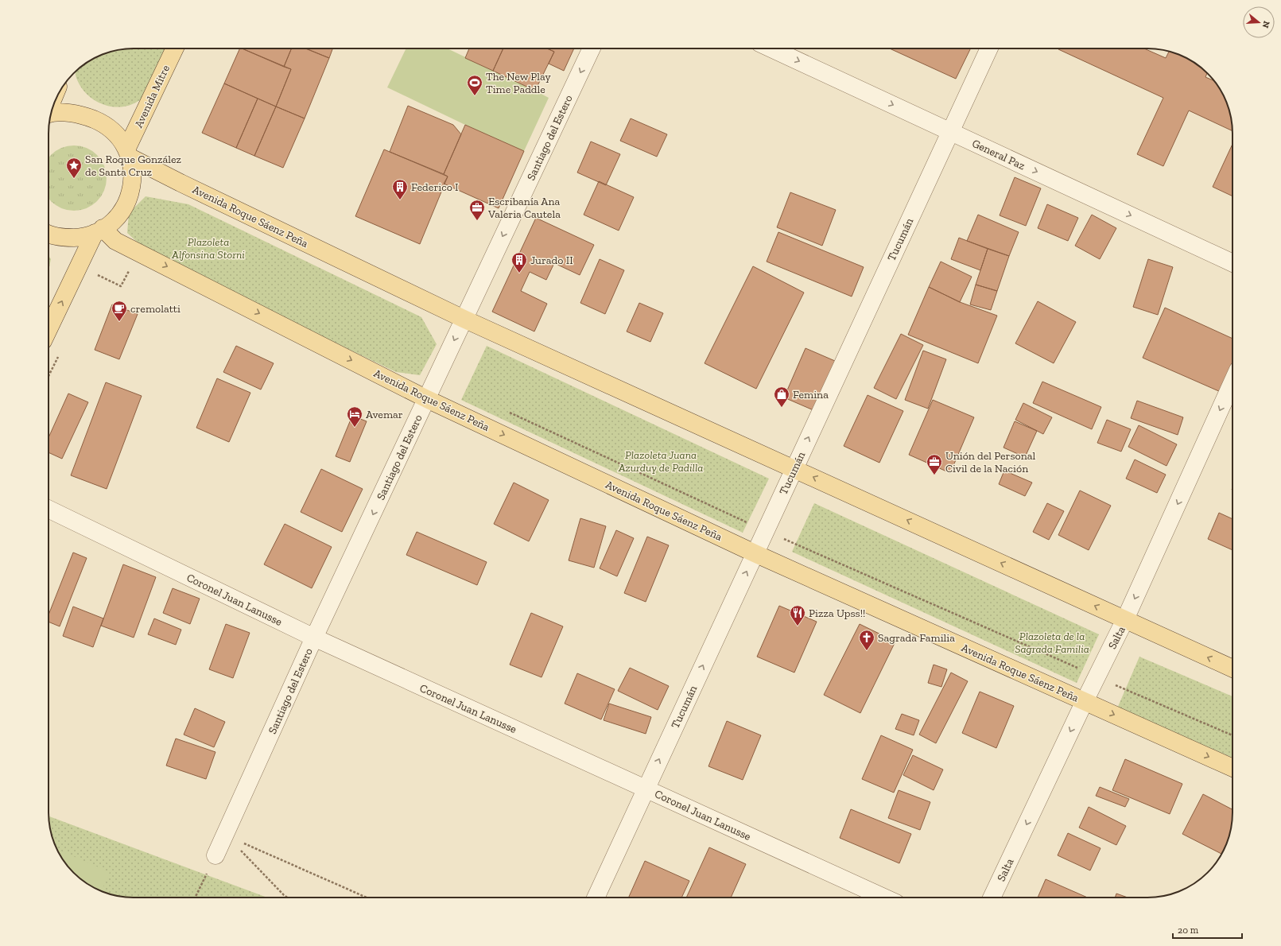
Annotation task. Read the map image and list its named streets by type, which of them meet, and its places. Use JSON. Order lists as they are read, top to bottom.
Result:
{
  "streets": {
    "main road": ["Avenida Mitre", "Avenida Roque Sáenz Peña"],
    "street": [
      "Santiago del Estero",
      "General Paz",
      "Tucumán",
      "Coronel Juan Lanusse",
      "Salta"
    ]
  },
  "crossings": [
    ["Avenida Mitre", "Avenida Roque Sáenz Peña"],
    ["Santiago del Estero", "Avenida Roque Sáenz Peña"],
    ["Santiago del Estero", "Coronel Juan Lanusse"],
    ["General Paz", "Tucumán"],
    ["Avenida Roque Sáenz Peña", "Tucumán"],
    ["Avenida Roque Sáenz Peña", "Salta"],
    ["Tucumán", "Coronel Juan Lanusse"]
  ],
  "one_way": [
    "Santiago del Estero",
    "General Paz",
    "Tucumán",
    "Salta"
  ],
  "parks": ["Plazoleta Alfonsina Storni", "Plazoleta Juana Azurduy de Padilla", "Plazoleta de la Sagrada Familia"],
  "places": {
    "sports": ["The New Play Time Paddle"],
    "place": ["San Roque González de Santa Cruz"],
    "building": ["Federico I", "Jurado II"],
    "office": ["Escribanía Ana Valeria Cautela", "Unión del Personal Civil de la Nación"],
    "cafe": ["cremolatti"],
    "shop": ["Femina"],
    "hotel": ["Avemar"],
    "restaurant": ["Pizza Upss!!"],
    "church": ["Sagrada Familia"]
  },
  "scale_bar": "20 m",
  "north": "right"
}
